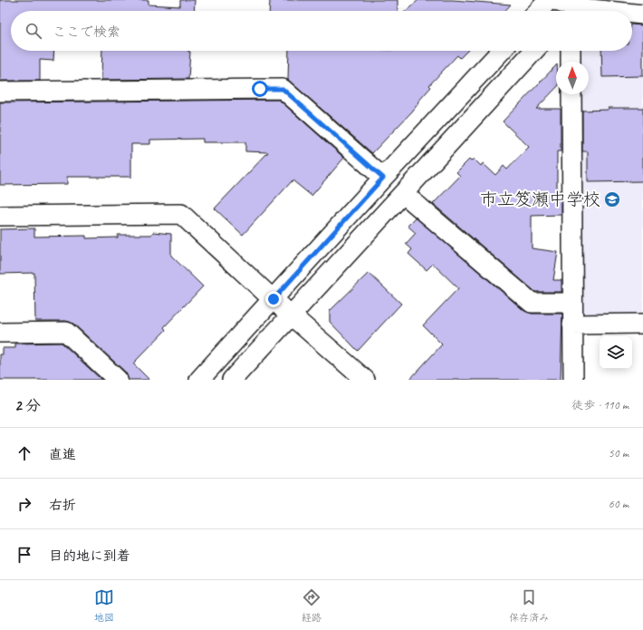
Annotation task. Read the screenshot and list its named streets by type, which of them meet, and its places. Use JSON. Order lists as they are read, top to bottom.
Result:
{
  "places": {
    "school or university": ["市立笈瀬中学校"]
  },
  "north": "top",
  "page": {
    "search": "ここで検索",
    "heading": ["2 分", "徒歩 · 110 m"],
    "list": [
      ["直進", "50 m"],
      ["右折", "60 m"],
      "目的地に到着"
    ],
    "nav": ["地図", "経路", "保存済み"]
  }
}
